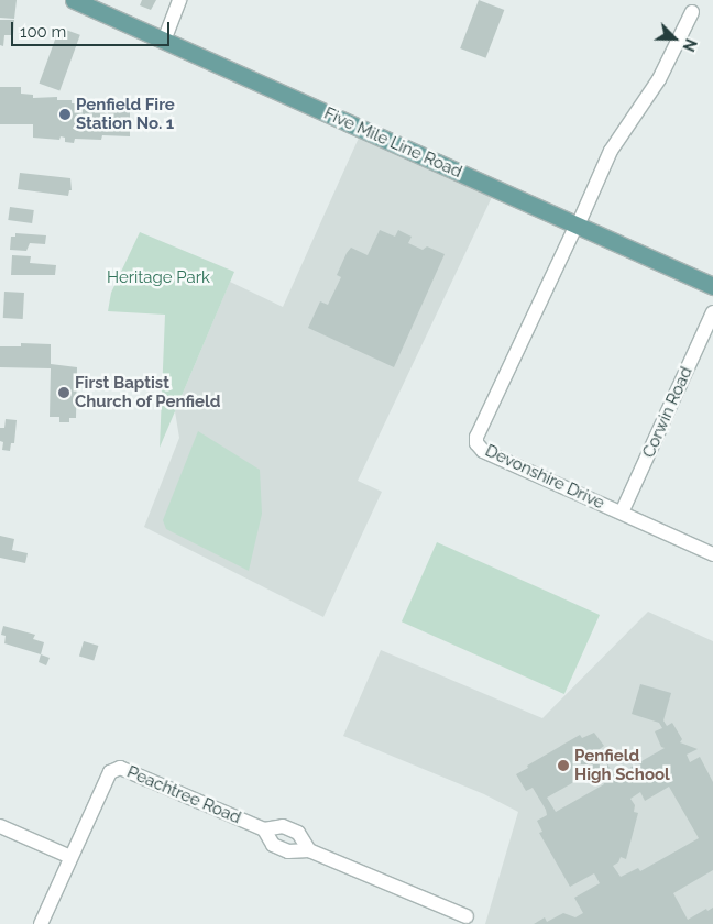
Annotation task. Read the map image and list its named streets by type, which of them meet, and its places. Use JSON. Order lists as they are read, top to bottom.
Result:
{
  "streets": {
    "main road": ["Five Mile Line Road"],
    "street": ["Corwin Road", "Devonshire Drive", "Peachtree Road"]
  },
  "crossings": [
    ["Five Mile Line Road", "Devonshire Drive"],
    ["Corwin Road", "Devonshire Drive"]
  ],
  "parks": ["Heritage Park"],
  "places": ["Penfield Fire Station No. 1", "First Baptist Church of Penfield", "Penfield High School"],
  "scale_bar": "100 m",
  "north": "bottom right"
}
